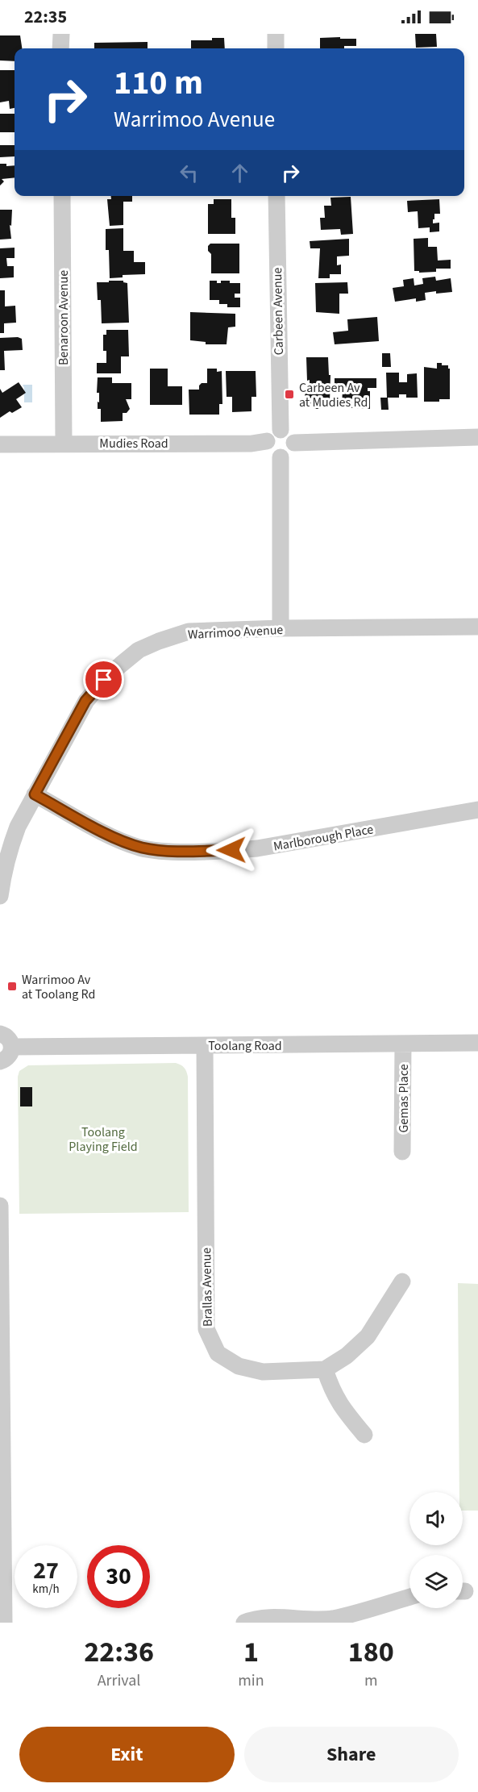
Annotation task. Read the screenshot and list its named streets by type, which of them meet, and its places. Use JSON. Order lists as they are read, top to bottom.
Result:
{
  "streets": {
    "street": [
      "Carbeen Avenue",
      "Benaroon Avenue",
      "Mudies Road",
      "Warrimoo Avenue",
      "Marlborough Place",
      "Toolang Road",
      "Gemas Place",
      "Brallas Avenue"
    ]
  },
  "crossings": [
    ["Carbeen Avenue", "Mudies Road"],
    ["Benaroon Avenue", "Mudies Road"],
    ["Warrimoo Avenue", "Marlborough Place"],
    ["Toolang Road", "Gemas Place"],
    ["Toolang Road", "Brallas Avenue"]
  ],
  "parks": ["Toolang Playing Field"],
  "places": {
    "transit": ["Carbeen Av at Mudies Rd", "Warrimoo Av at Toolang Rd"]
  },
  "page": {
    "status": "22:35",
    "turn": ["110 m", "Warrimoo Avenue"],
    "speed": "27 km/h",
    "limit": "30",
    "eta": [
      "22:36",
      "Arrival",
      "1",
      "min",
      "180",
      "m"
    ],
    "buttons": ["Exit", "Share"]
  }
}
